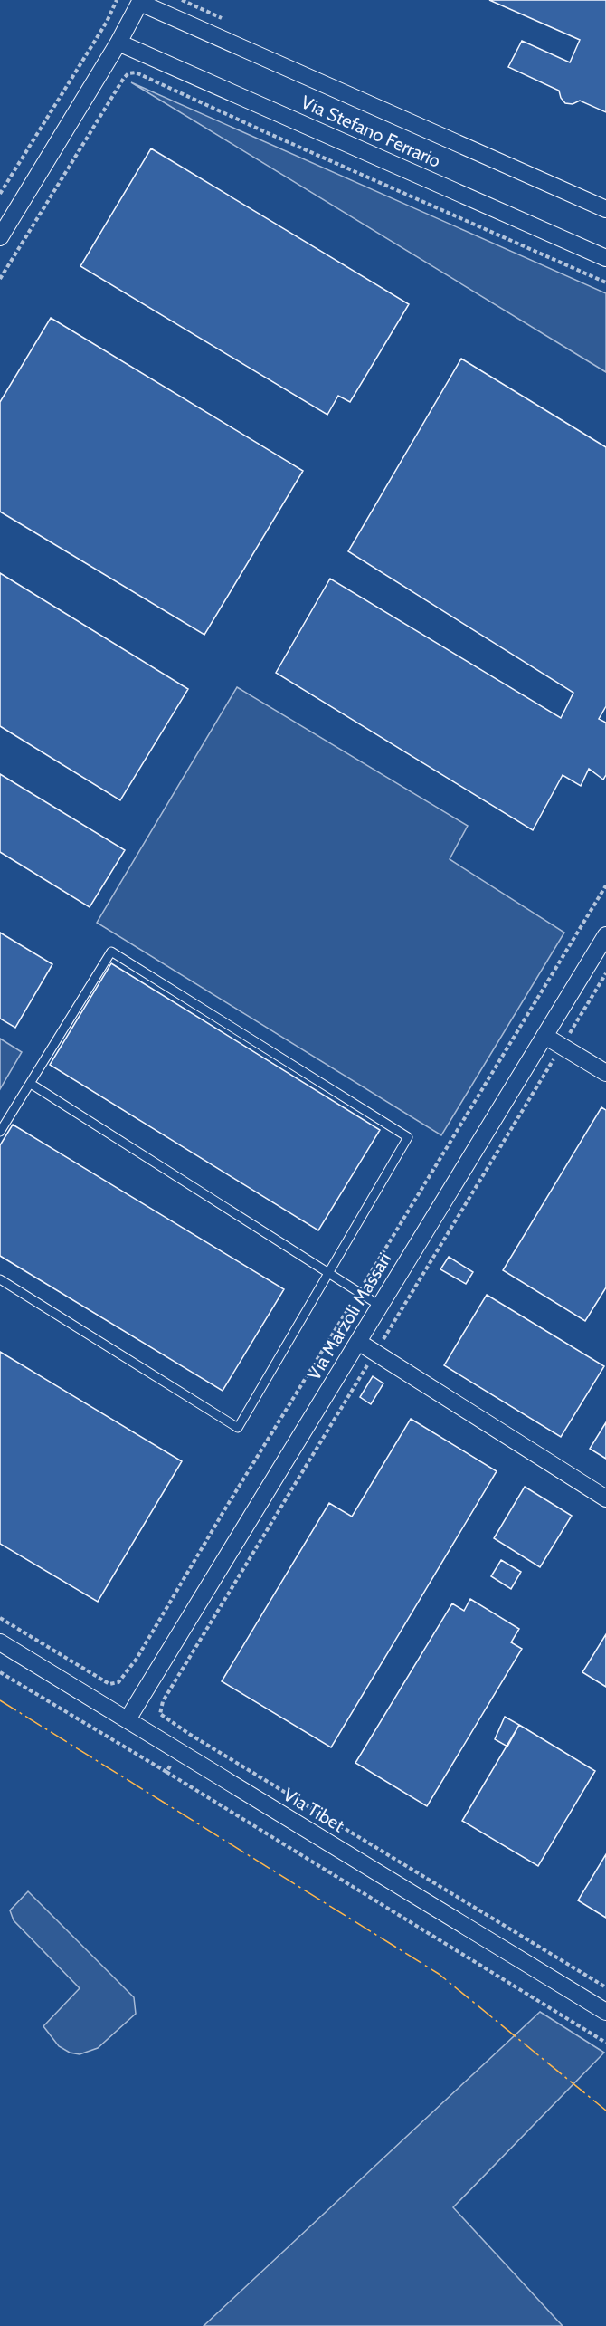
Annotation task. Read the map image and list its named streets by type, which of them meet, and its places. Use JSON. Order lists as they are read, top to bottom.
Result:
{
  "streets": {
    "street": ["Via Stefano Ferrario", "Via Marzoli Massari", "Via Tibet"]
  },
  "crossings": [
    ["Via Marzoli Massari", "Via Tibet"]
  ]
}
